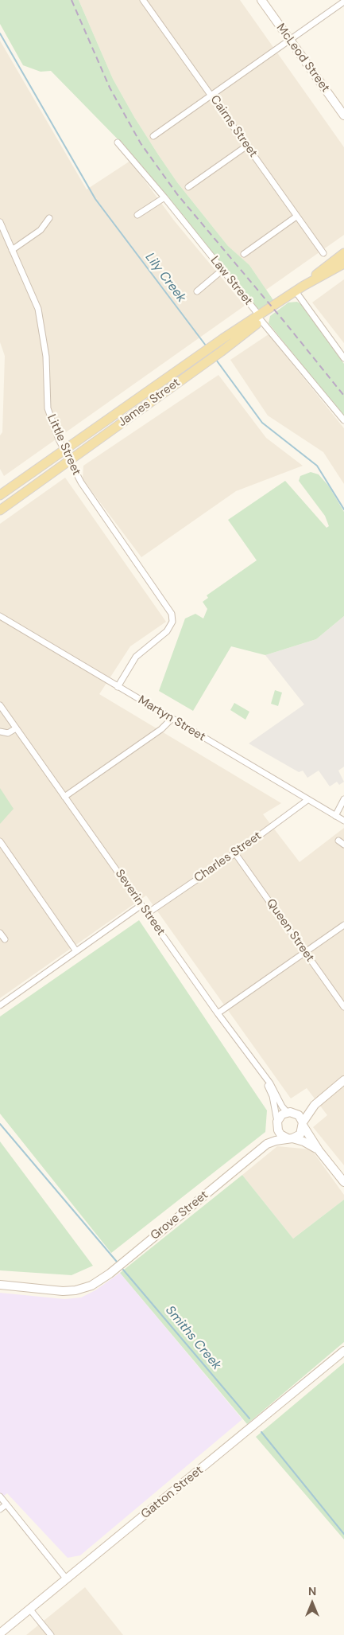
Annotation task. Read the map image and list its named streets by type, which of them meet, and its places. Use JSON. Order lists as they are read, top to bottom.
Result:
{
  "streets": {
    "main road": ["James Street"],
    "street": [
      "McLeod Street",
      "Cairns Street",
      "Law Street",
      "Little Street",
      "Martyn Street",
      "Charles Street",
      "Severin Street",
      "Queen Street",
      "Grove Street",
      "Gatton Street"
    ]
  },
  "crossings": [
    ["Law Street", "James Street"],
    ["James Street", "Little Street"],
    ["Little Street", "Martyn Street"],
    ["Martyn Street", "Charles Street"],
    ["Charles Street", "Severin Street"],
    ["Charles Street", "Queen Street"],
    ["Severin Street", "Grove Street"]
  ],
  "water": ["Lily Creek", "Smiths Creek"],
  "north": "top"
}
